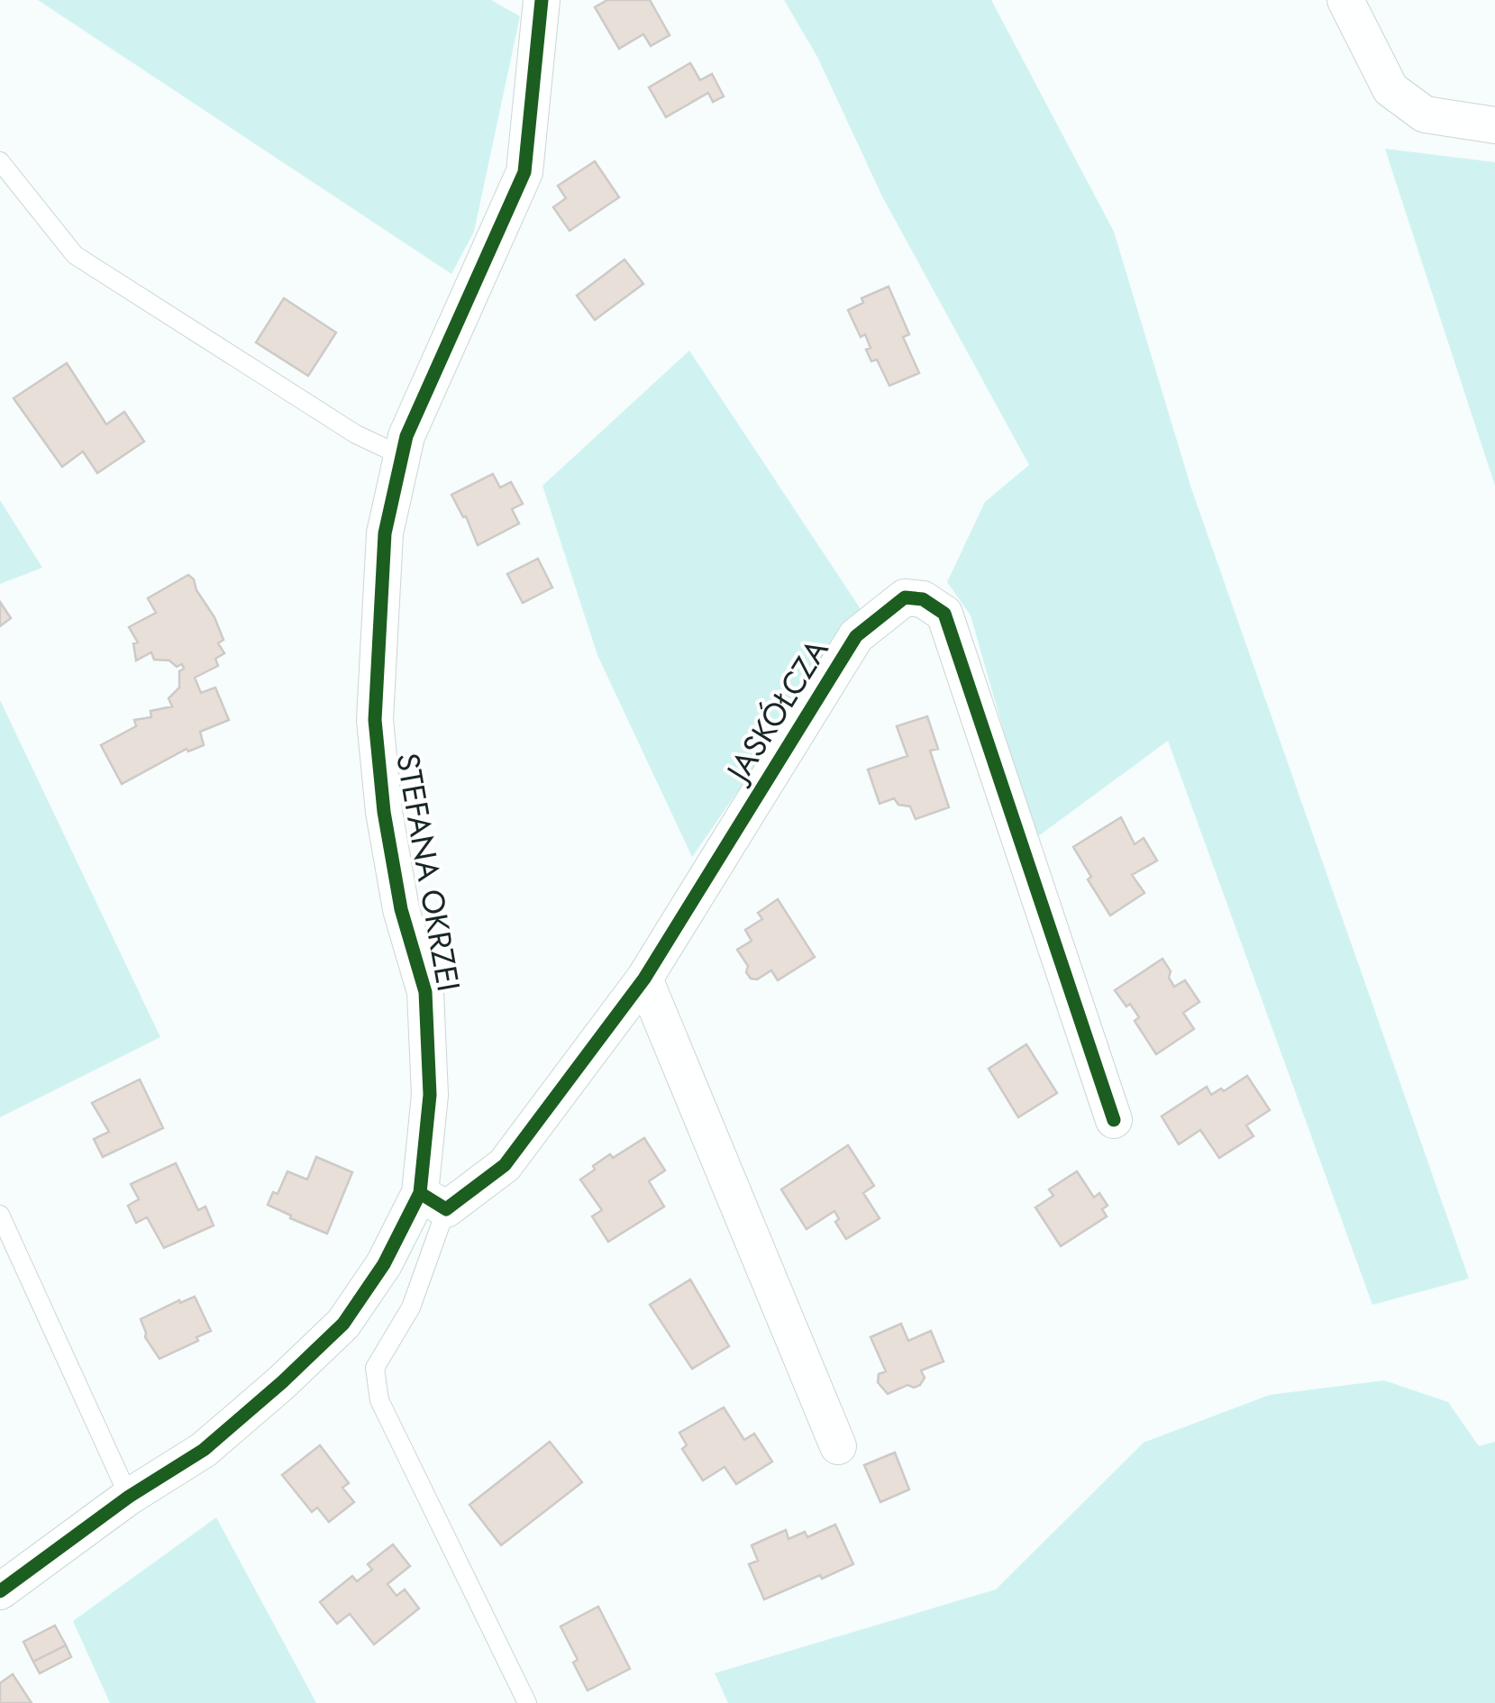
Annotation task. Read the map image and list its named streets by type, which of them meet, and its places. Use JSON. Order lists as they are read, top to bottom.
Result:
{
  "streets": {
    "street": ["JASKÓŁCZA", "STEFANA OKRZEI"]
  },
  "crossings": [
    ["JASKÓŁCZA", "STEFANA OKRZEI"]
  ]
}
